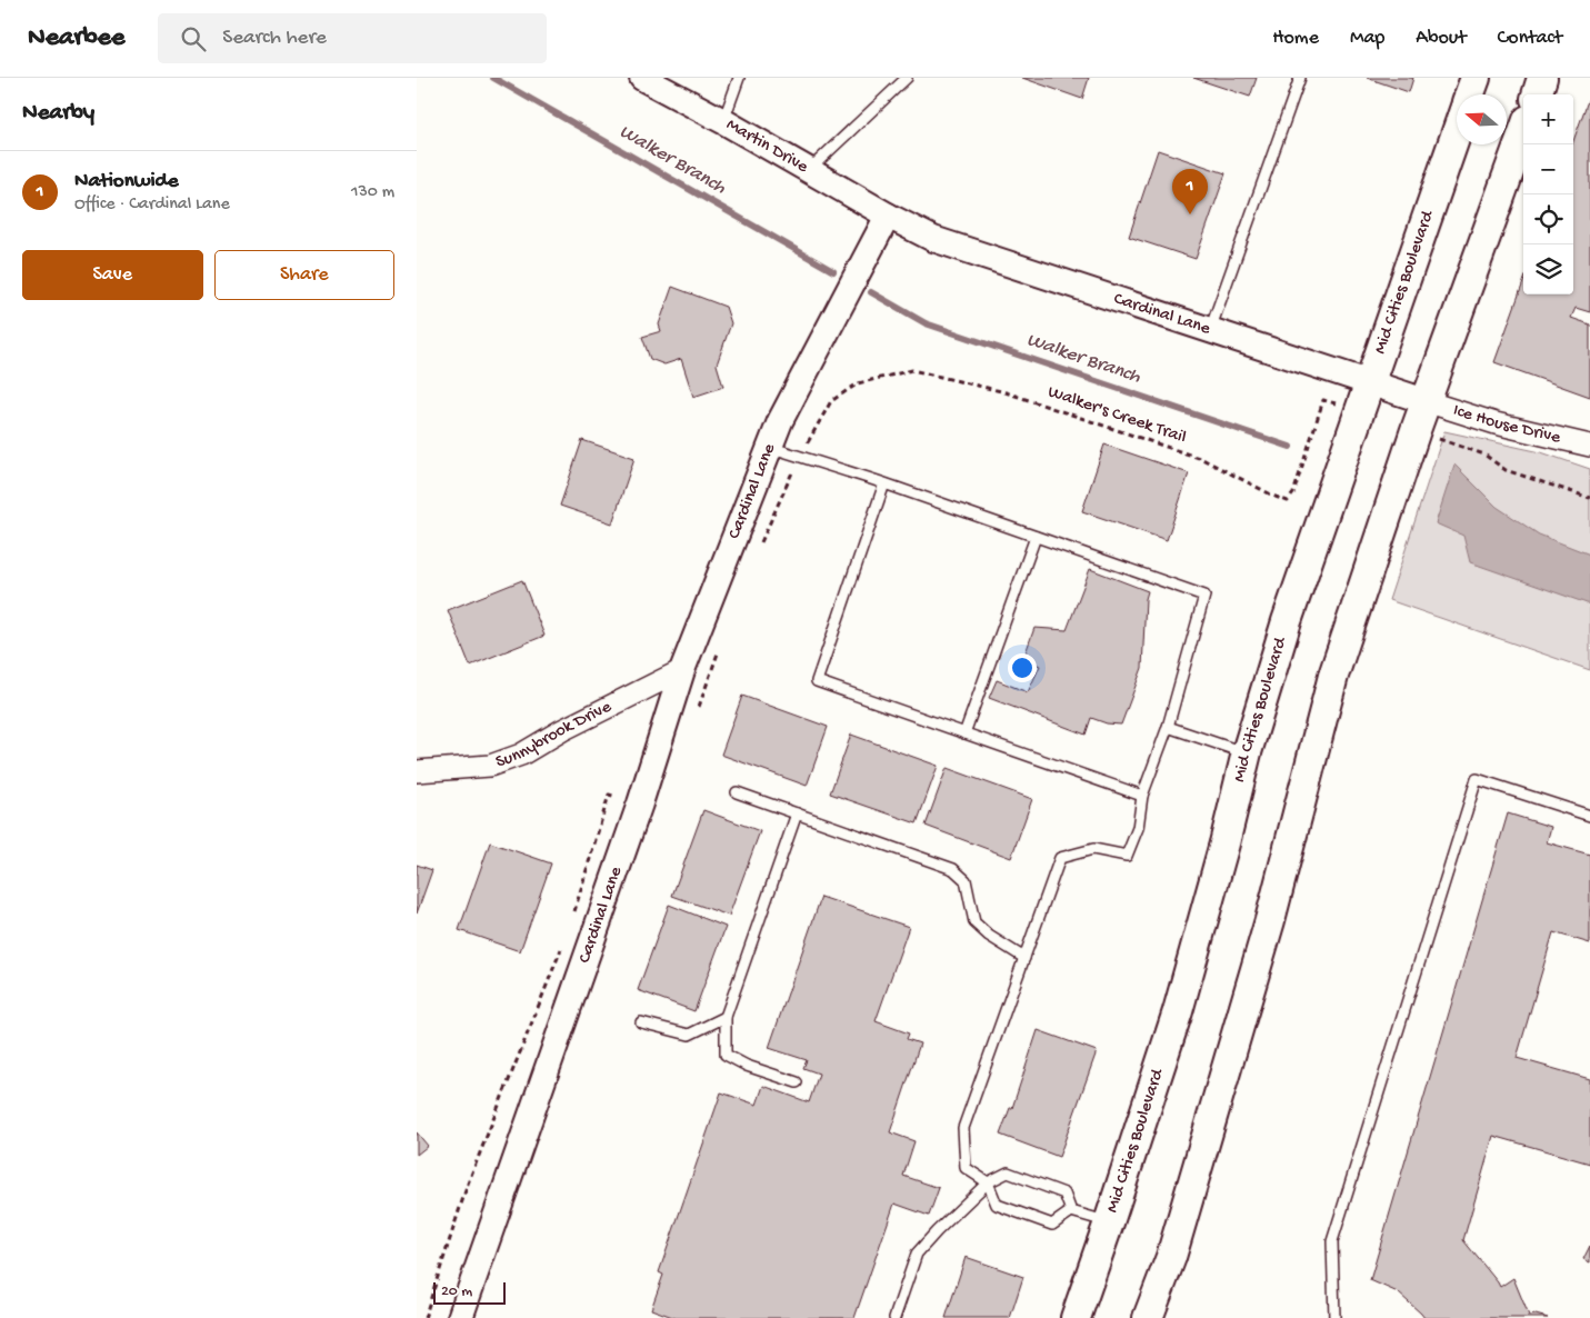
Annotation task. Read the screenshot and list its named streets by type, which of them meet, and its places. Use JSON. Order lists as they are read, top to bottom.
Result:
{
  "streets": {
    "main road": ["Mid Cities Boulevard"],
    "street": [
      "Martin Drive",
      "Cardinal Lane",
      "Ice House Drive",
      "Sunnybrook Drive"
    ],
    "path": ["Walker's Creek Trail"]
  },
  "crossings": [
    ["Martin Drive", "Cardinal Lane"],
    ["Mid Cities Boulevard", "Cardinal Lane"],
    ["Cardinal Lane", "Ice House Drive"],
    ["Cardinal Lane", "Sunnybrook Drive"]
  ],
  "water": ["Walker Branch"],
  "scale_bar": "20 m",
  "north": "left",
  "page": {
    "header": "Nearbee",
    "search": "Search here",
    "nav": [
      "Home",
      "Map",
      "About",
      "Contact"
    ],
    "heading": "Nearby",
    "map_buttons": ["+", "−"],
    "list": [
      {
        "mark": "1",
        "name": "Nationwide",
        "note": "Office · Cardinal Lane",
        "value": "130 m"
      }
    ],
    "pins": "1",
    "buttons": ["Save", "Share"],
    "scale": "20 m"
  }
}
